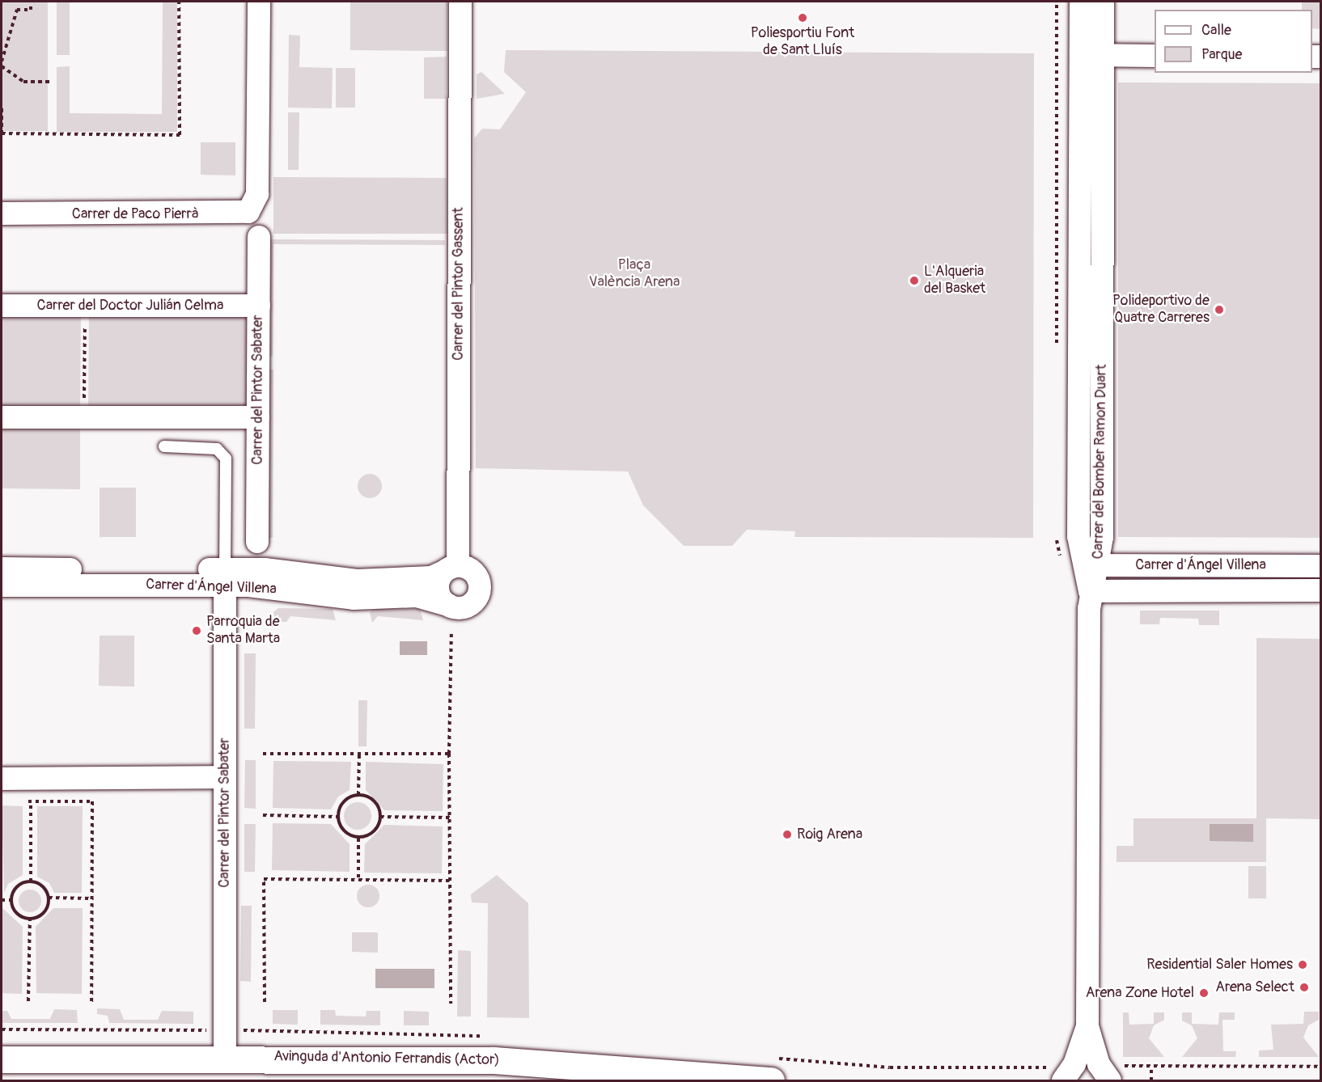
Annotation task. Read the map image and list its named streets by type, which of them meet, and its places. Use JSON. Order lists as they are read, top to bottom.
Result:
{
  "streets": {
    "main road": ["Avinguda d'Antonio Ferrandis (Actor)"],
    "street": [
      "Carrer de Paco Pierrà",
      "Carrer del Pintor Gassent",
      "Carrer del Doctor Julián Celma",
      "Carrer del Pintor Sabater",
      "Carrer del Bomber Ramon Duart",
      "Carrer d'Ángel Villena"
    ]
  },
  "crossings": [
    ["Carrer del Pintor Gassent", "Carrer d'Ángel Villena"],
    ["Carrer del Doctor Julián Celma", "Carrer del Pintor Sabater"],
    ["Carrer del Pintor Sabater", "Carrer d'Ángel Villena"],
    ["Carrer del Pintor Sabater", "Avinguda d'Antonio Ferrandis (Actor)"],
    ["Carrer del Bomber Ramon Duart", "Carrer d'Ángel Villena"]
  ],
  "parks": ["Plaça València Arena"],
  "places": [
    "Poliesportiu Font de Sant Lluís",
    "L'Alqueria del Basket",
    "Polideportivo de Quatre Carreres",
    "Parroquia de Santa Marta",
    "Roig Arena",
    "Residential Saler Homes",
    "Arena Select",
    "Arena Zone Hotel"
  ],
  "legend": ["Calle", "Parque"]
}
